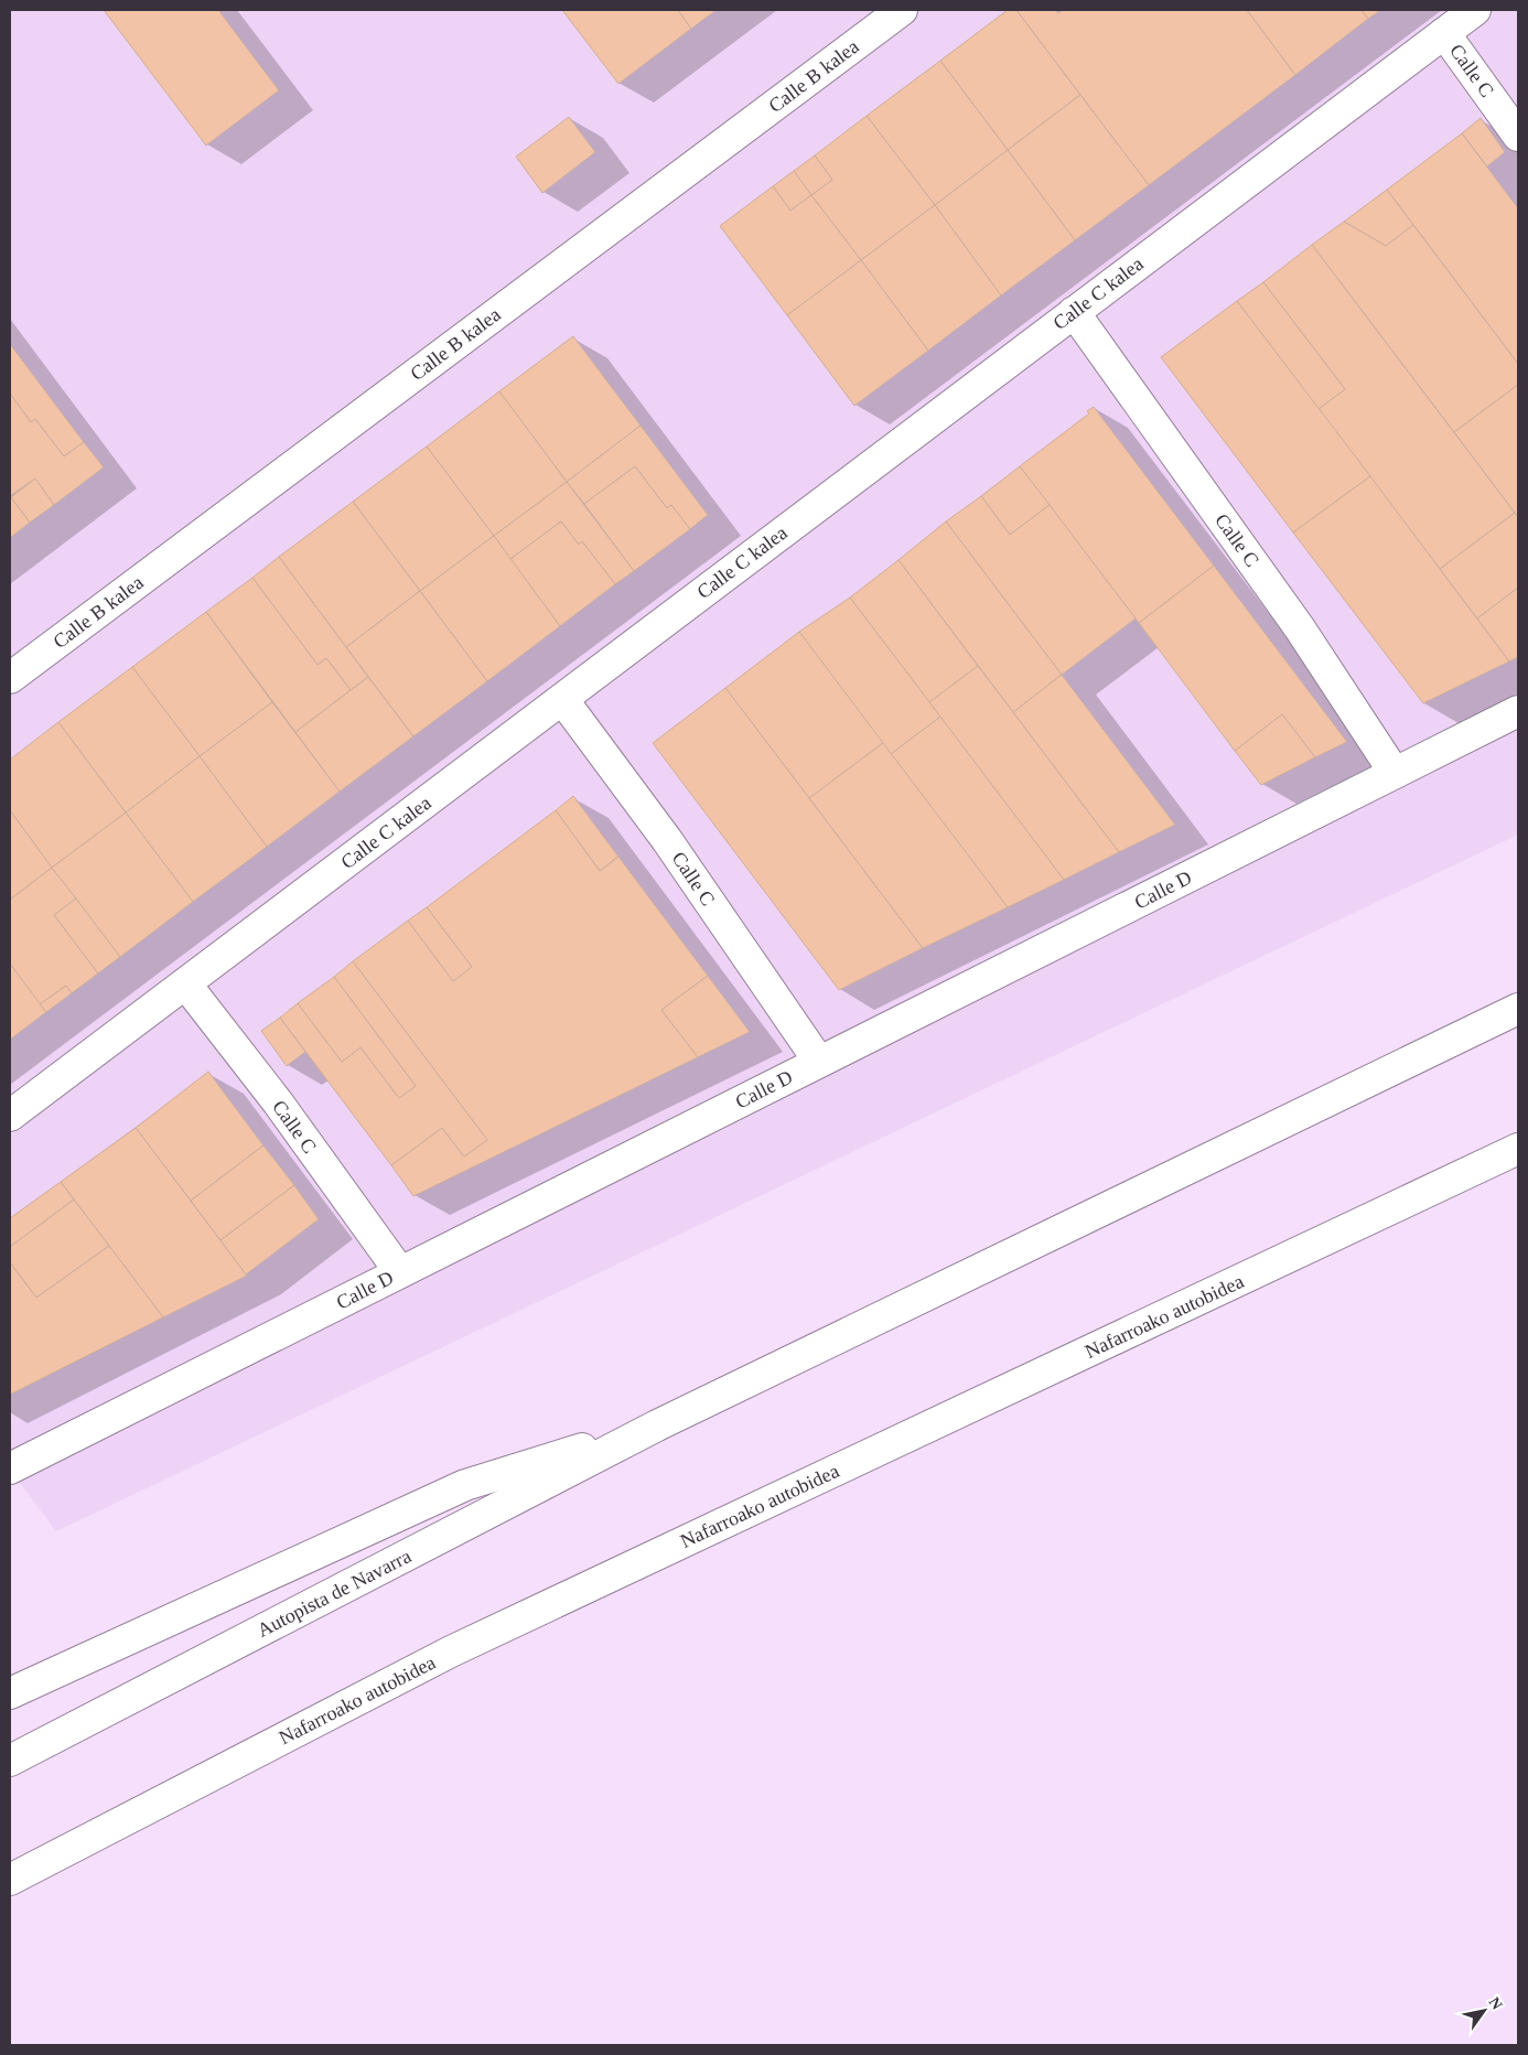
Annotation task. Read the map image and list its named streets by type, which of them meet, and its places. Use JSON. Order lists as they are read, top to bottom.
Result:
{
  "streets": {
    "main road": [
      "Calle C",
      "Calle B kalea",
      "Calle C kalea",
      "Calle D",
      "Nafarroako autobidea",
      "Autopista de Navarra"
    ]
  },
  "crossings": [
    ["Calle C", "Calle C kalea"],
    ["Calle C", "Calle D"]
  ],
  "north": "top right"
}
